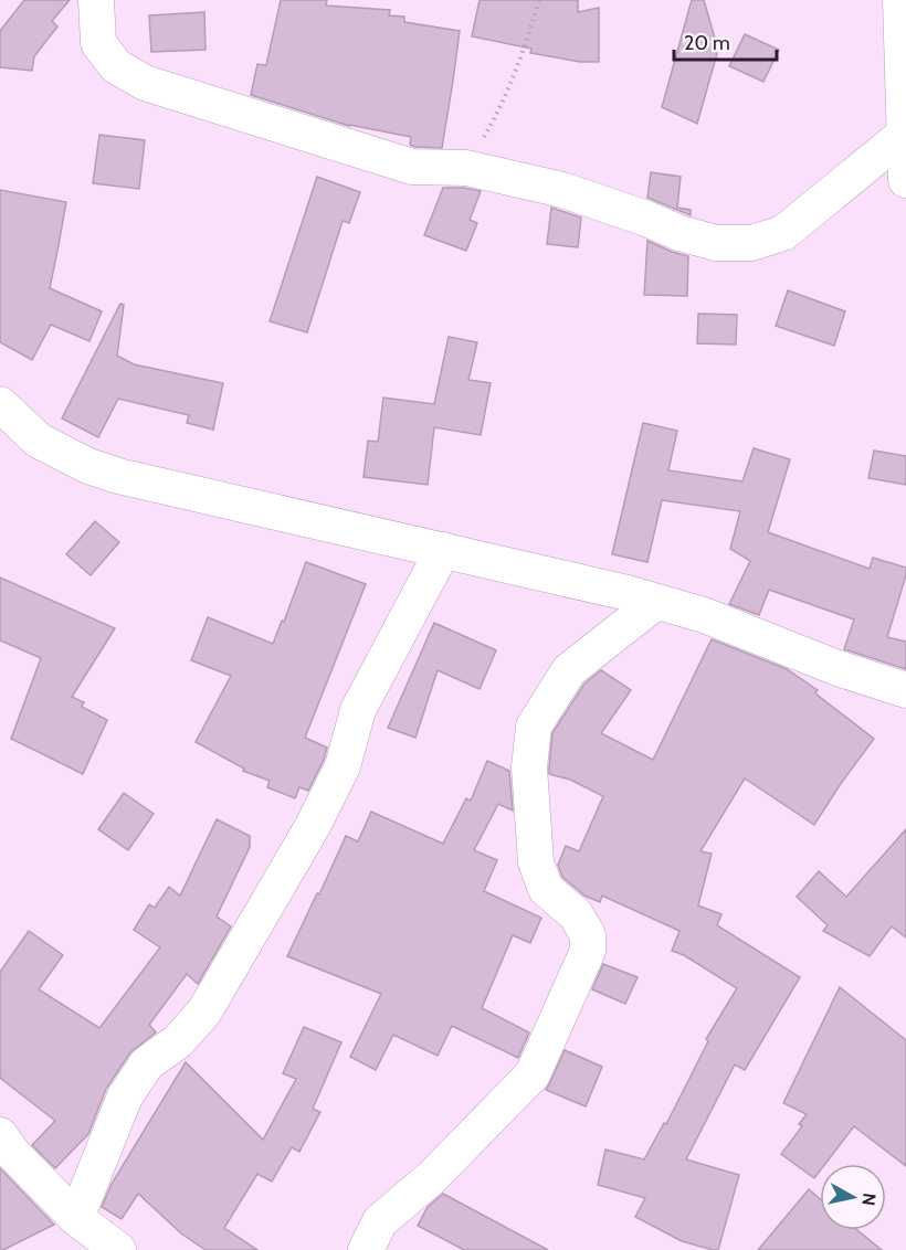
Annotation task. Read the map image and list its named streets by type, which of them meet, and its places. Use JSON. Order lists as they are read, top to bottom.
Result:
{
  "scale_bar": "20 m",
  "north": "right"
}
